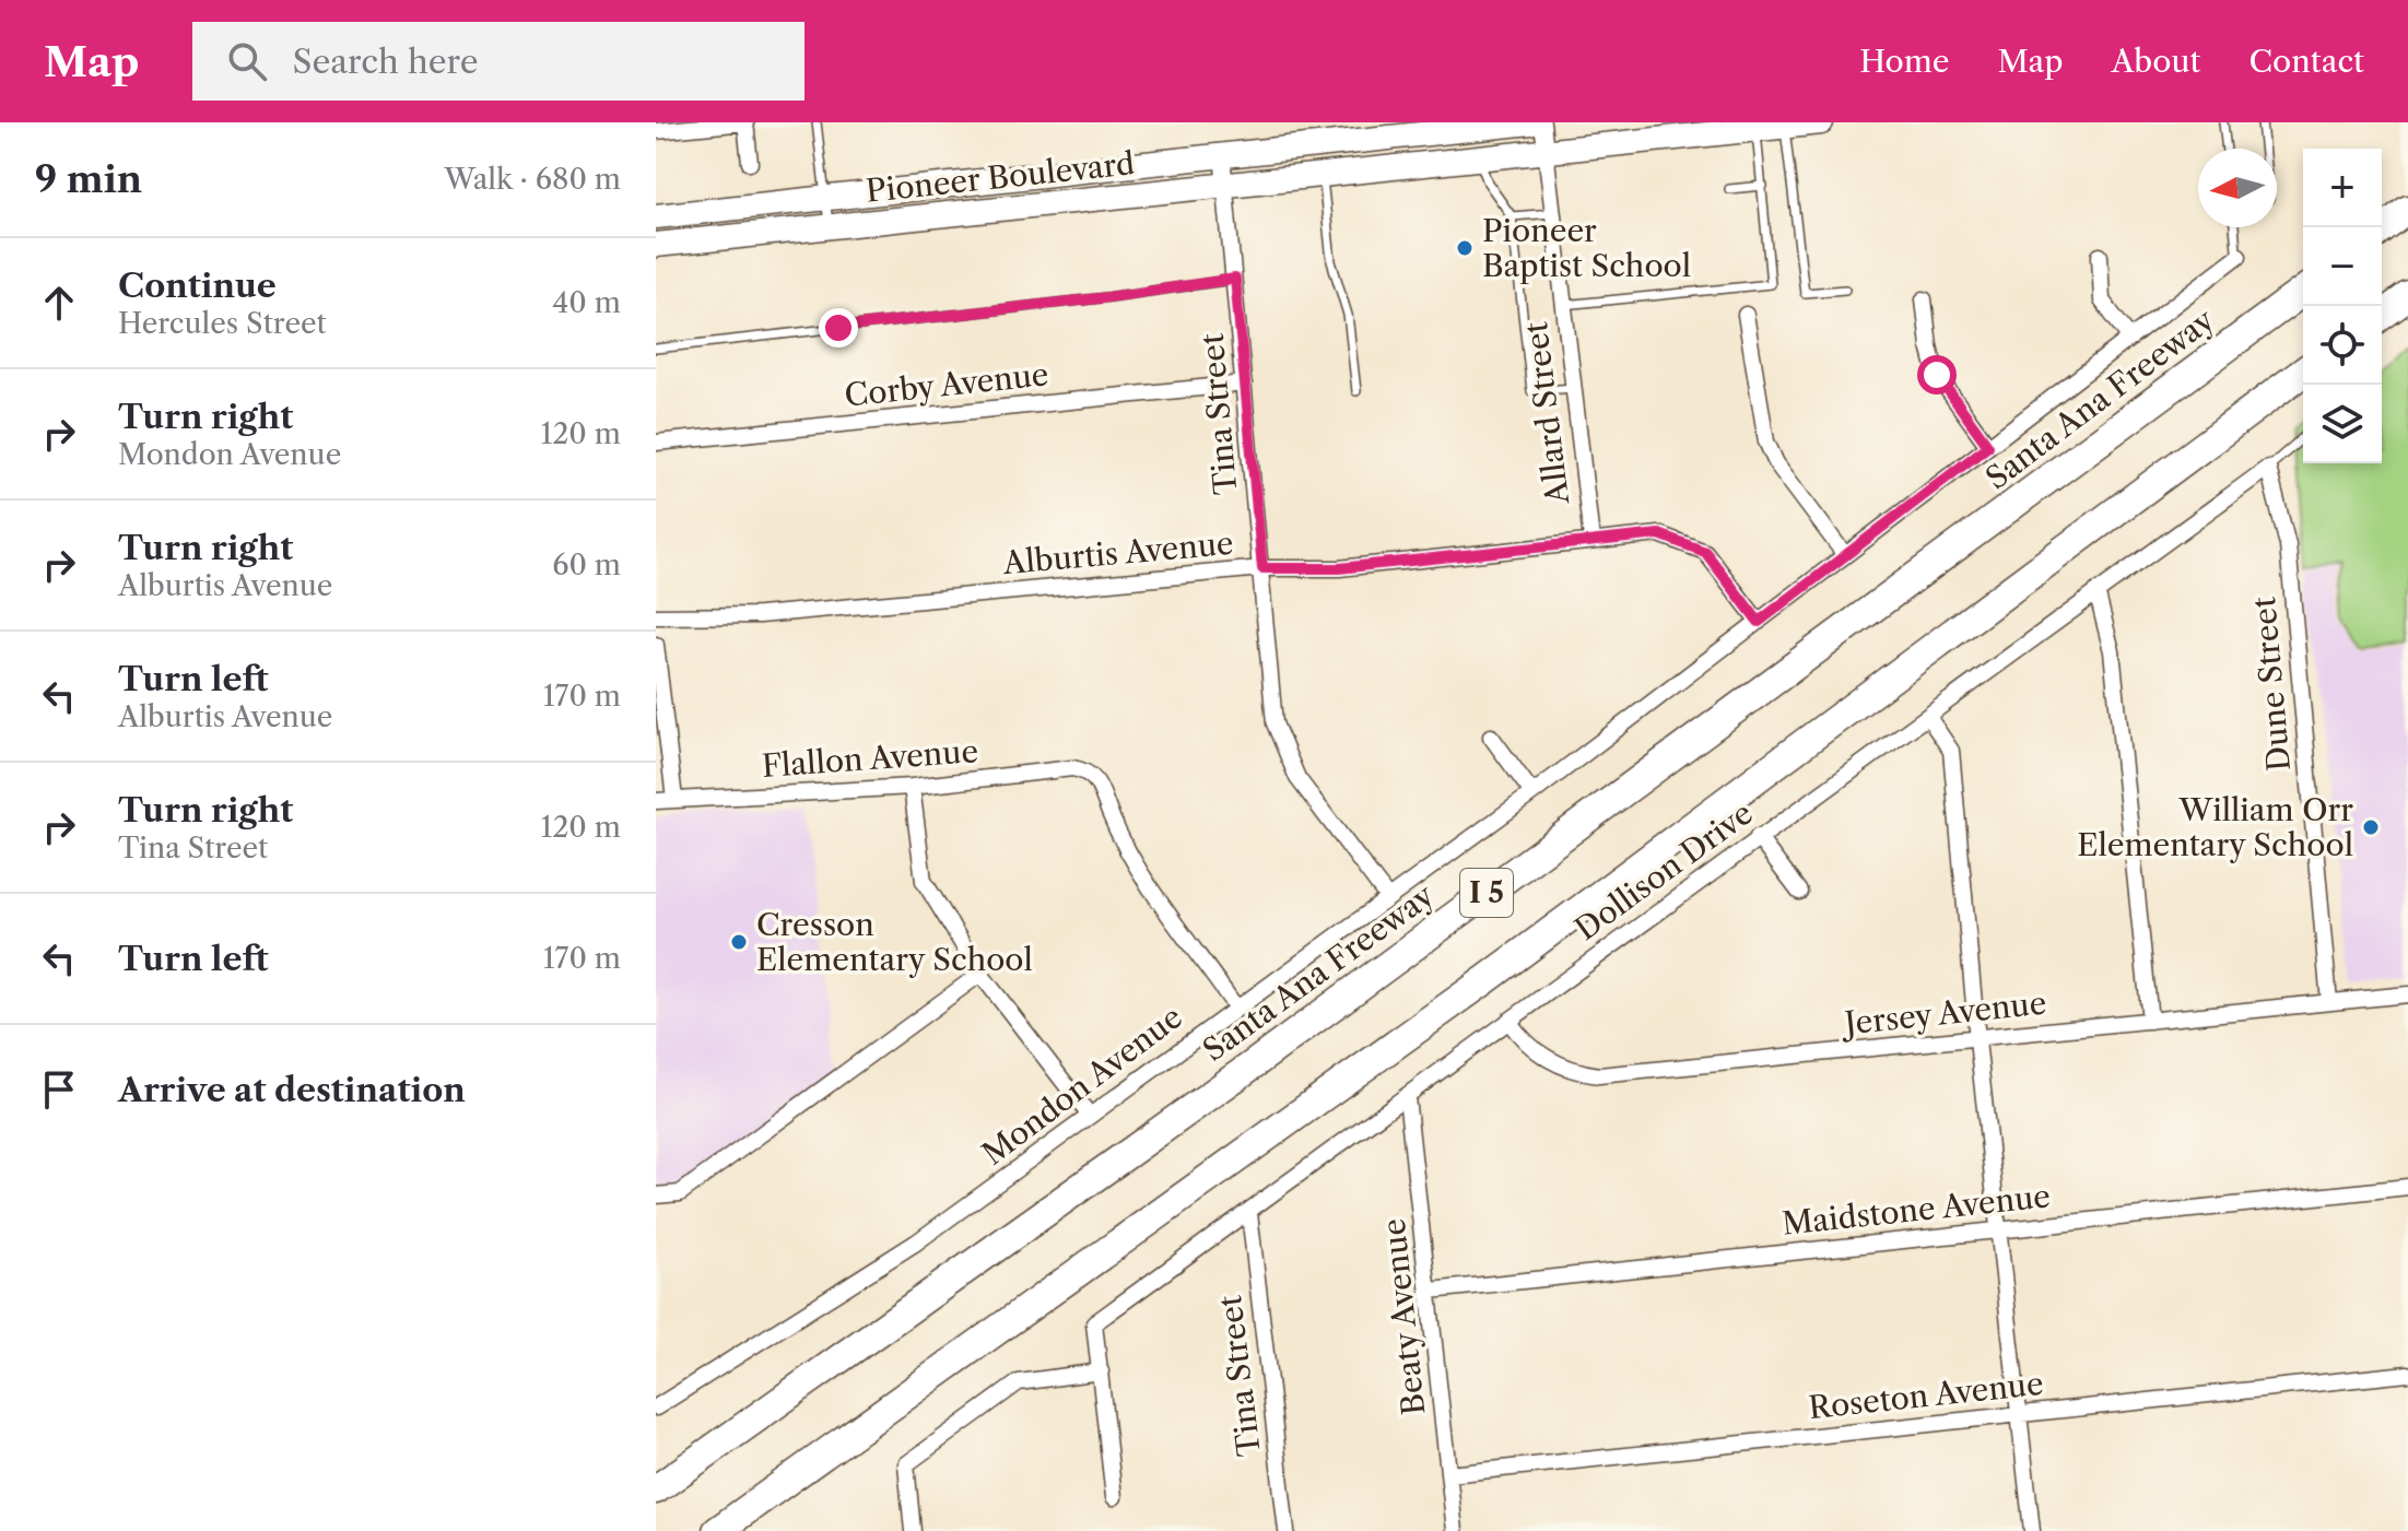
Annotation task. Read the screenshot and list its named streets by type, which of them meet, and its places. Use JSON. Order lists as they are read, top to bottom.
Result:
{
  "streets": {
    "highway": ["Santa Ana Freeway", "I 5"],
    "main road": ["Pioneer Boulevard"],
    "street": [
      "Corby Avenue",
      "Allard Street",
      "Tina Street",
      "Alburtis Avenue",
      "Dune Street",
      "Flallon Avenue",
      "Dollison Drive",
      "Jersey Avenue",
      "Mondon Avenue",
      "Maidstone Avenue",
      "Beaty Avenue",
      "Roseton Avenue"
    ]
  },
  "crossings": [
    ["Pioneer Boulevard", "Allard Street"],
    ["Pioneer Boulevard", "Tina Street"],
    ["Corby Avenue", "Tina Street"],
    ["Allard Street", "Alburtis Avenue"],
    ["Tina Street", "Alburtis Avenue"],
    ["Tina Street", "Dollison Drive"],
    ["Tina Street", "Mondon Avenue"],
    ["Alburtis Avenue", "Mondon Avenue"],
    ["Dune Street", "Dollison Drive"],
    ["Dune Street", "Jersey Avenue"],
    ["Flallon Avenue", "Mondon Avenue"],
    ["Dollison Drive", "Jersey Avenue"],
    ["Dollison Drive", "Beaty Avenue"],
    ["Maidstone Avenue", "Beaty Avenue"],
    ["Beaty Avenue", "Roseton Avenue"]
  ],
  "places": ["Pioneer Baptist School", "William Orr Elementary School", "Cresson Elementary School"],
  "north": "left",
  "page": {
    "header": "Map",
    "search": "Search here",
    "nav": [
      "Home",
      "Map",
      "About",
      "Contact"
    ],
    "heading": ["9 min", "Walk · 680 m"],
    "map_buttons": ["+", "−"],
    "list": [
      ["Continue", "Hercules Street", "40 m"],
      ["Turn right", "Mondon Avenue", "120 m"],
      ["Turn right", "Alburtis Avenue", "60 m"],
      ["Turn left", "Alburtis Avenue", "170 m"],
      ["Turn right", "Tina Street", "120 m"],
      ["Turn left", "170 m"],
      "Arrive at destination"
    ]
  }
}
